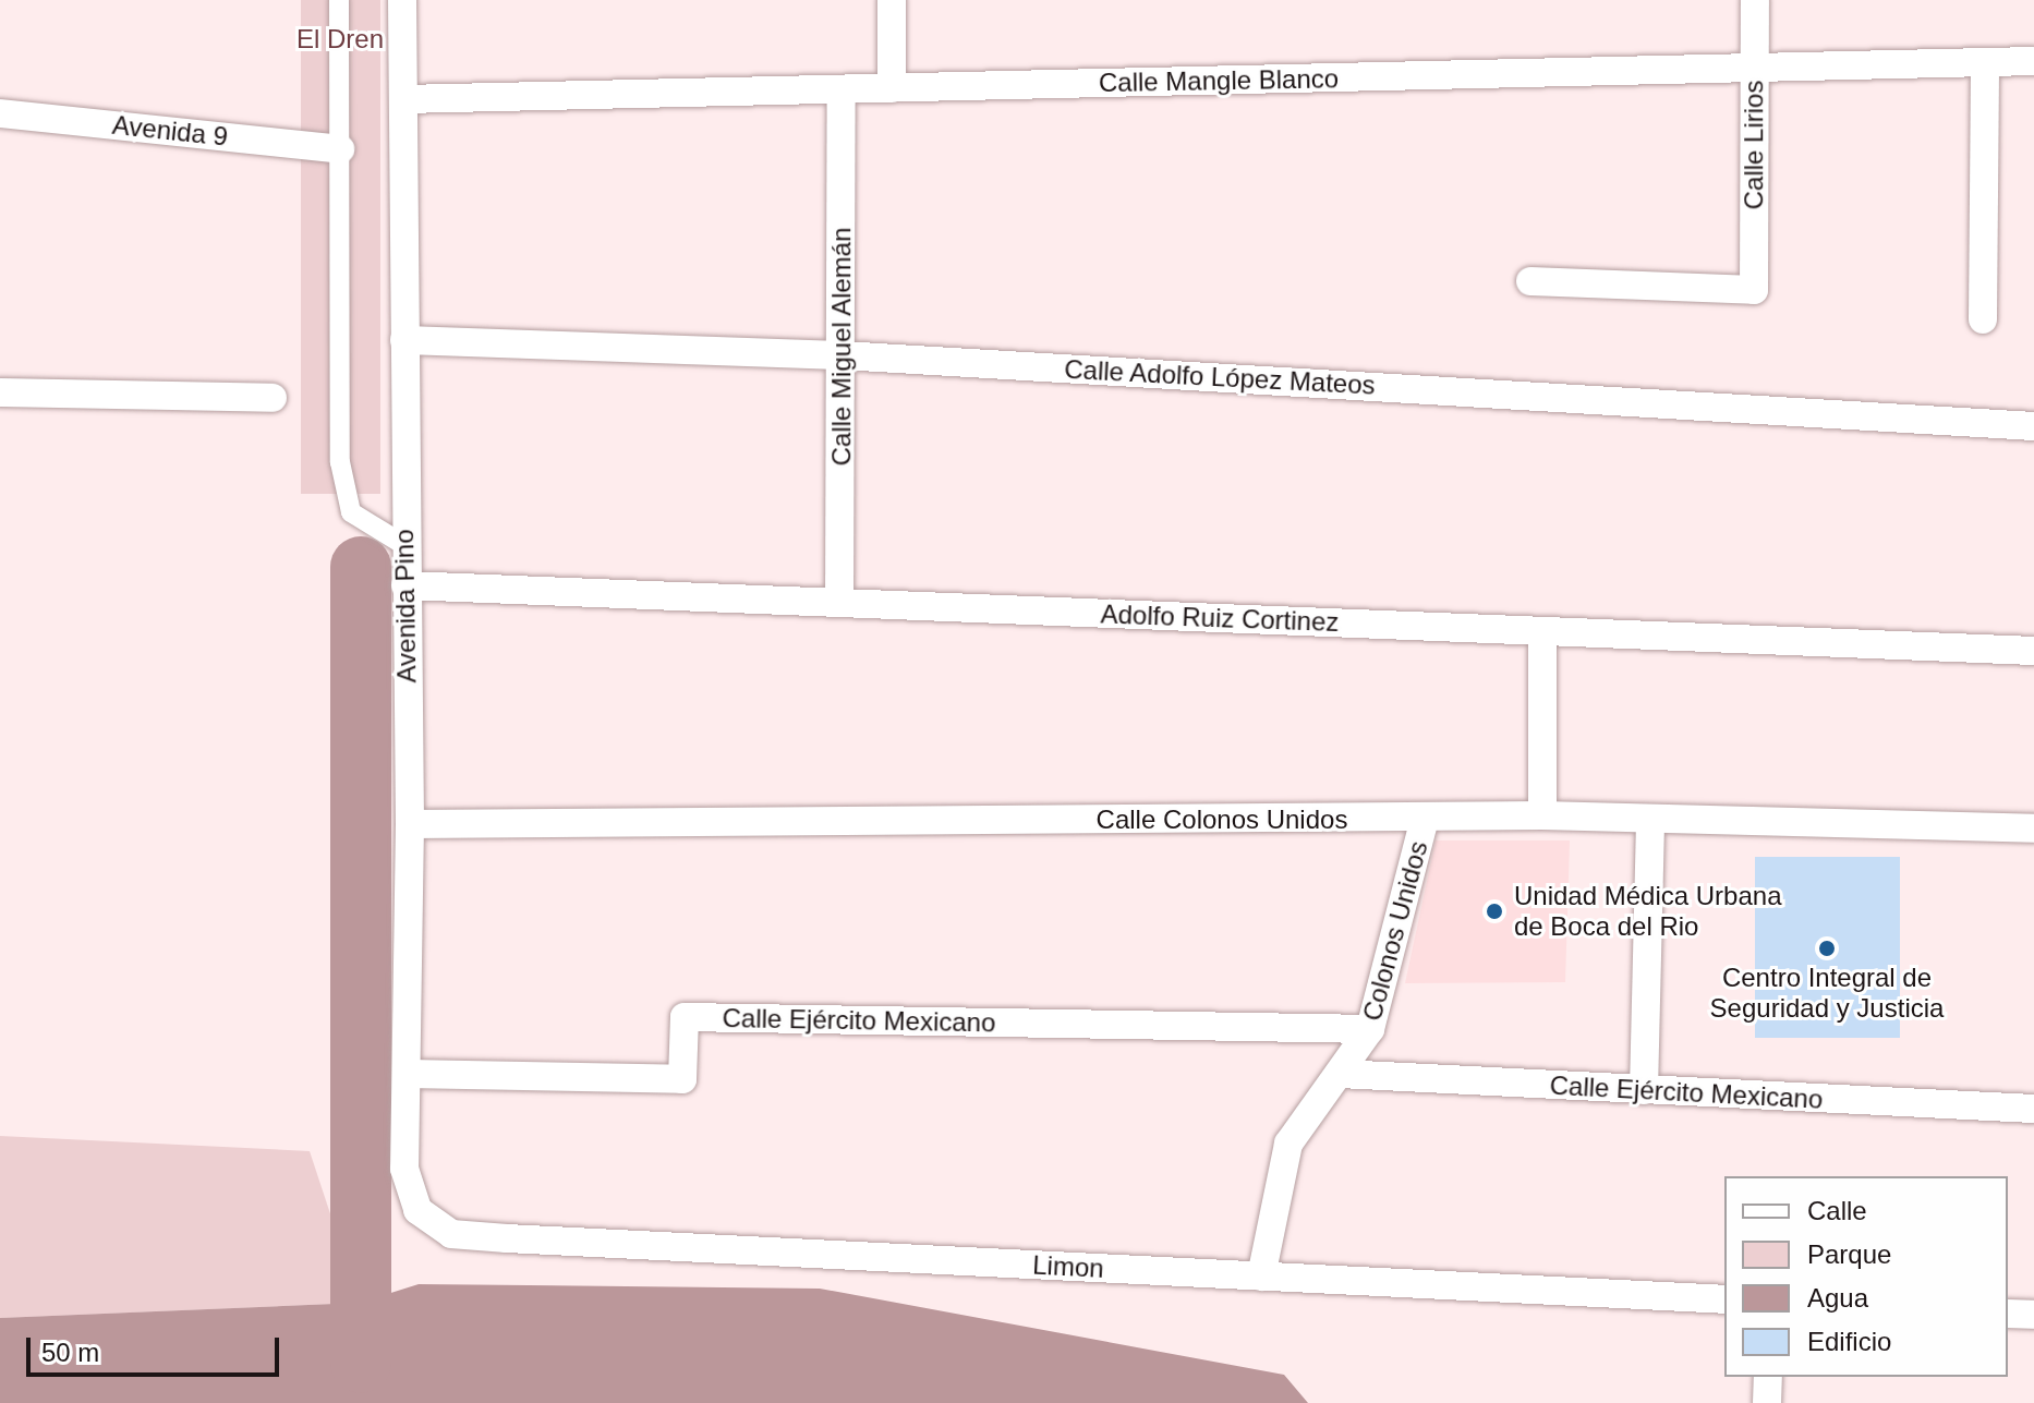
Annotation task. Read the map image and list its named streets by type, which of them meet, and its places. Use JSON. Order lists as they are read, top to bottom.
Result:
{
  "streets": {
    "street": [
      "Calle Mangle Blanco",
      "Avenida 9",
      "Calle Lirios",
      "Calle Miguel Alemán",
      "Calle Adolfo López Mateos",
      "Avenida Pino",
      "Adolfo Ruiz Cortinez",
      "Calle Colonos Unidos",
      "Colonos Unidos",
      "Calle Ejército Mexicano",
      "Limon"
    ]
  },
  "crossings": [
    ["Calle Mangle Blanco", "Calle Lirios"],
    ["Calle Mangle Blanco", "Calle Miguel Alemán"],
    ["Calle Mangle Blanco", "Avenida Pino"],
    ["Calle Miguel Alemán", "Calle Adolfo López Mateos"],
    ["Calle Miguel Alemán", "Adolfo Ruiz Cortinez"],
    ["Calle Adolfo López Mateos", "Avenida Pino"],
    ["Avenida Pino", "Adolfo Ruiz Cortinez"],
    ["Avenida Pino", "Calle Colonos Unidos"],
    ["Avenida Pino", "Calle Ejército Mexicano"],
    ["Avenida Pino", "Limon"],
    ["Calle Colonos Unidos", "Colonos Unidos"],
    ["Colonos Unidos", "Calle Ejército Mexicano"],
    ["Colonos Unidos", "Limon"]
  ],
  "parks": ["El Dren"],
  "places": ["Unidad Médica Urbana de Boca del Rio", "Centro Integral de Seguridad y Justicia"],
  "legend": [
    "Calle",
    "Parque",
    "Agua",
    "Edificio"
  ],
  "scale_bar": "50 m"
}
